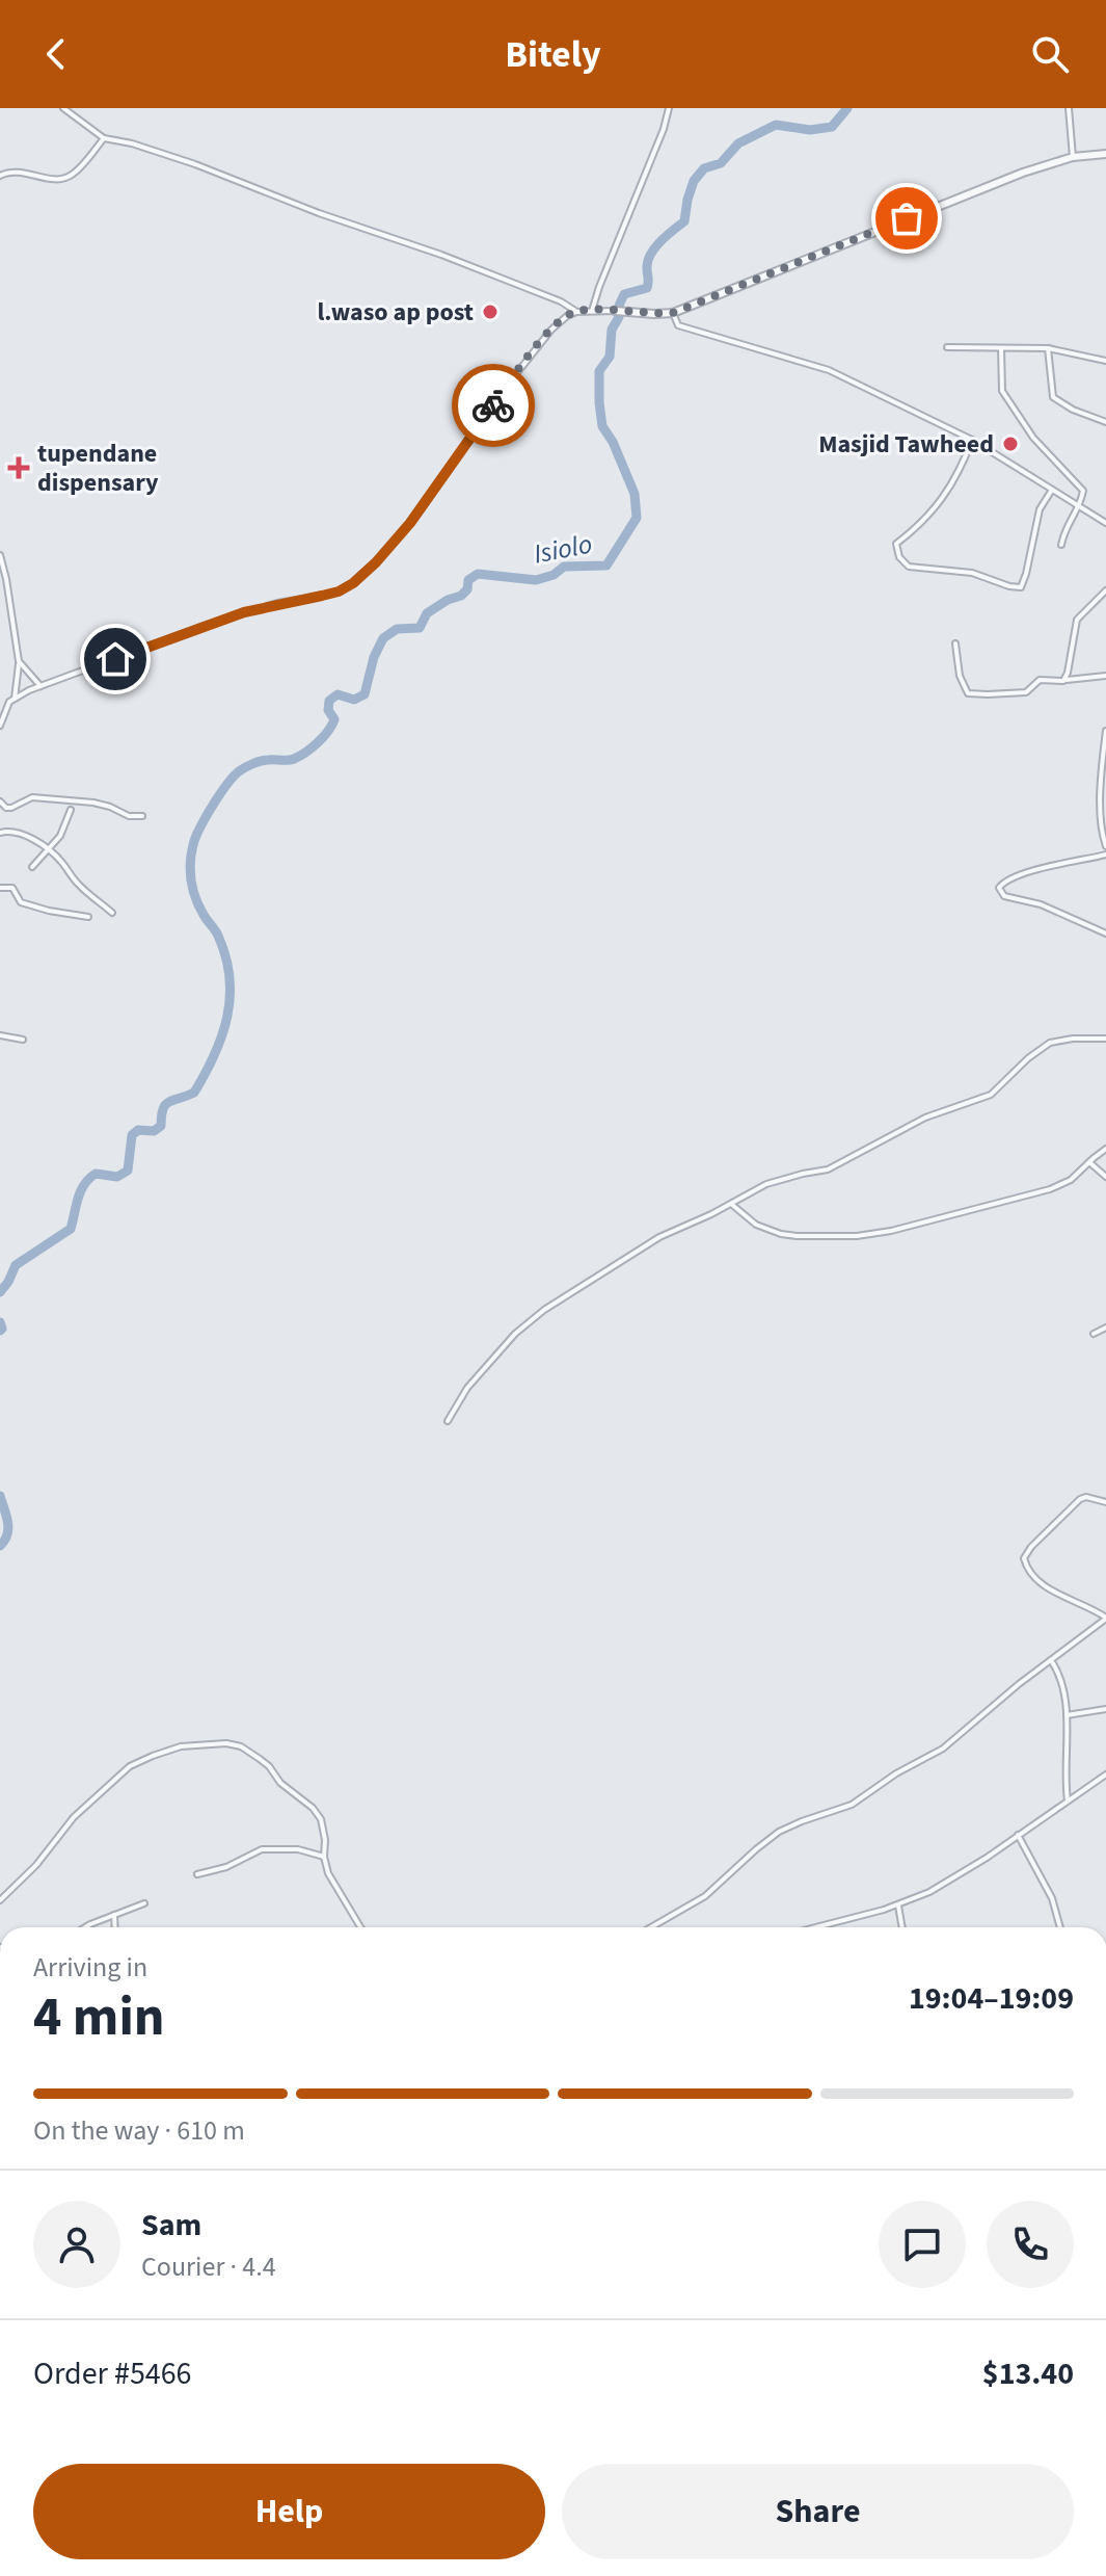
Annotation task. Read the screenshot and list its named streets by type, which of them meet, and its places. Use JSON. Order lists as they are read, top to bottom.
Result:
{
  "water": ["Isiolo"],
  "places": {
    "other": ["l.waso ap post", "Masjid Tawheed"],
    "health": ["tupendane dispensary"]
  },
  "page": {
    "header": "Bitely",
    "heading": ["4 min", "Arriving in", "19:04–19:09"],
    "panel": [
      "Sam",
      "Courier · 4.4",
      "Order #5466",
      "$13.40"
    ],
    "bar": "On the way · 610 m",
    "buttons": ["Help", "Share"]
  }
}
